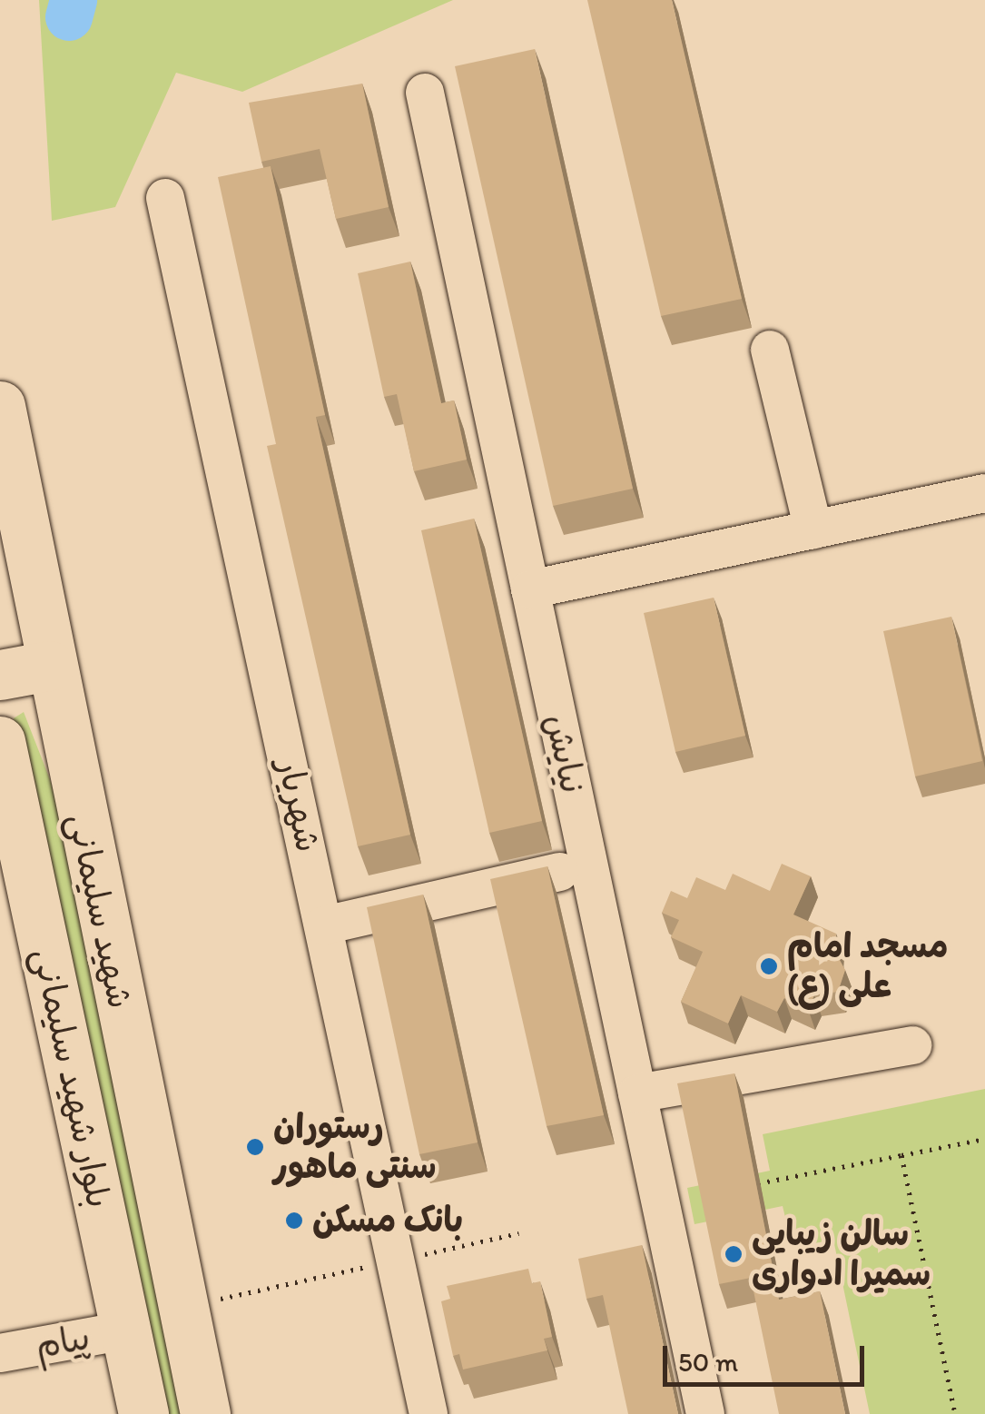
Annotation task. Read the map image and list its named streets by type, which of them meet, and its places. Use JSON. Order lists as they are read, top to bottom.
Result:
{
  "streets": {
    "main road": ["شهید سلیمانی", "بلوار شهید سلیمانی"],
    "street": ["نیایش", "شهریار", "پیام"]
  },
  "crossings": [
    ["بلوار شهید سلیمانی", "پیام"]
  ],
  "places": [
    "مسجد امام علی (ع)",
    "رستوران سنتی ماهور",
    "بانک مسکن",
    "سالن زیبایی سمیرا ادواری"
  ],
  "scale_bar": "50 m"
}
